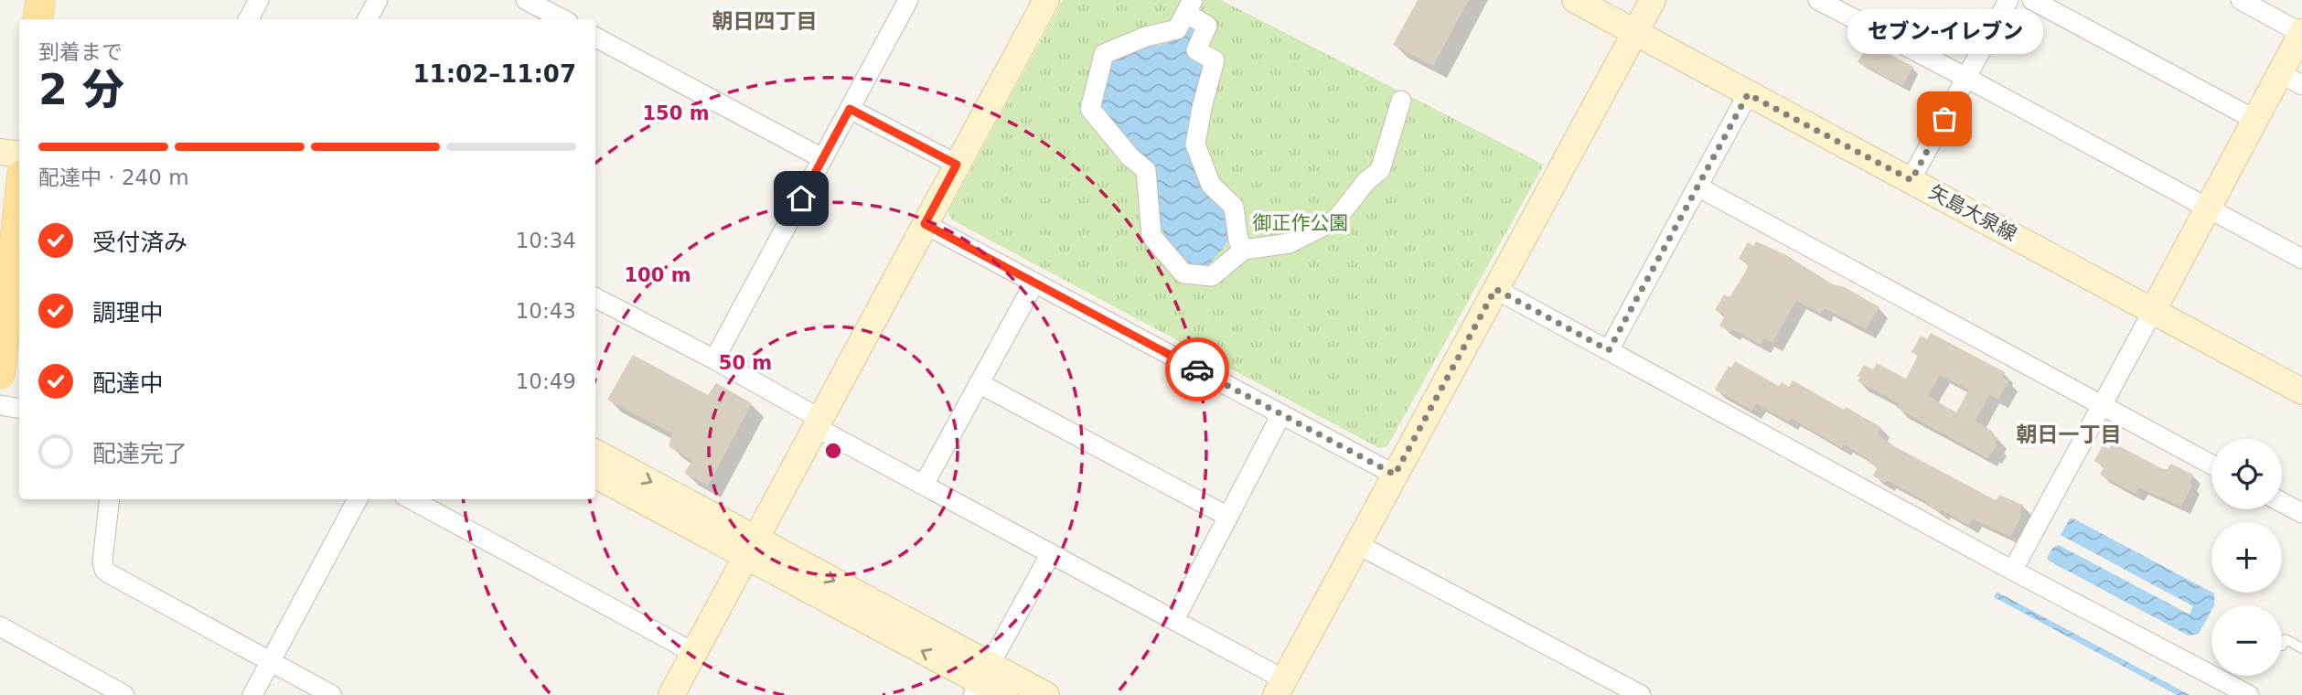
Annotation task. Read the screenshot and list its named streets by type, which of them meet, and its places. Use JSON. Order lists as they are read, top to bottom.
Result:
{
  "streets": {
    "street": ["矢島大泉線"]
  },
  "districts": ["朝日四丁目", "朝日一丁目"],
  "parks": ["御正作公園"],
  "places": ["セブン-イレブン"],
  "page": {
    "bubble": "セブン-イレブン",
    "heading": ["2 分", "到着まで", "11:02–11:07"],
    "bar": "配達中 · 240 m",
    "list": [
      ["受付済み", "10:34"],
      ["調理中", "10:43"],
      ["配達中", "10:49"],
      "配達完了"
    ],
    "map_buttons": ["+", "−"]
  },
  "rings": ["150 m", "100 m", "50 m"]
}
